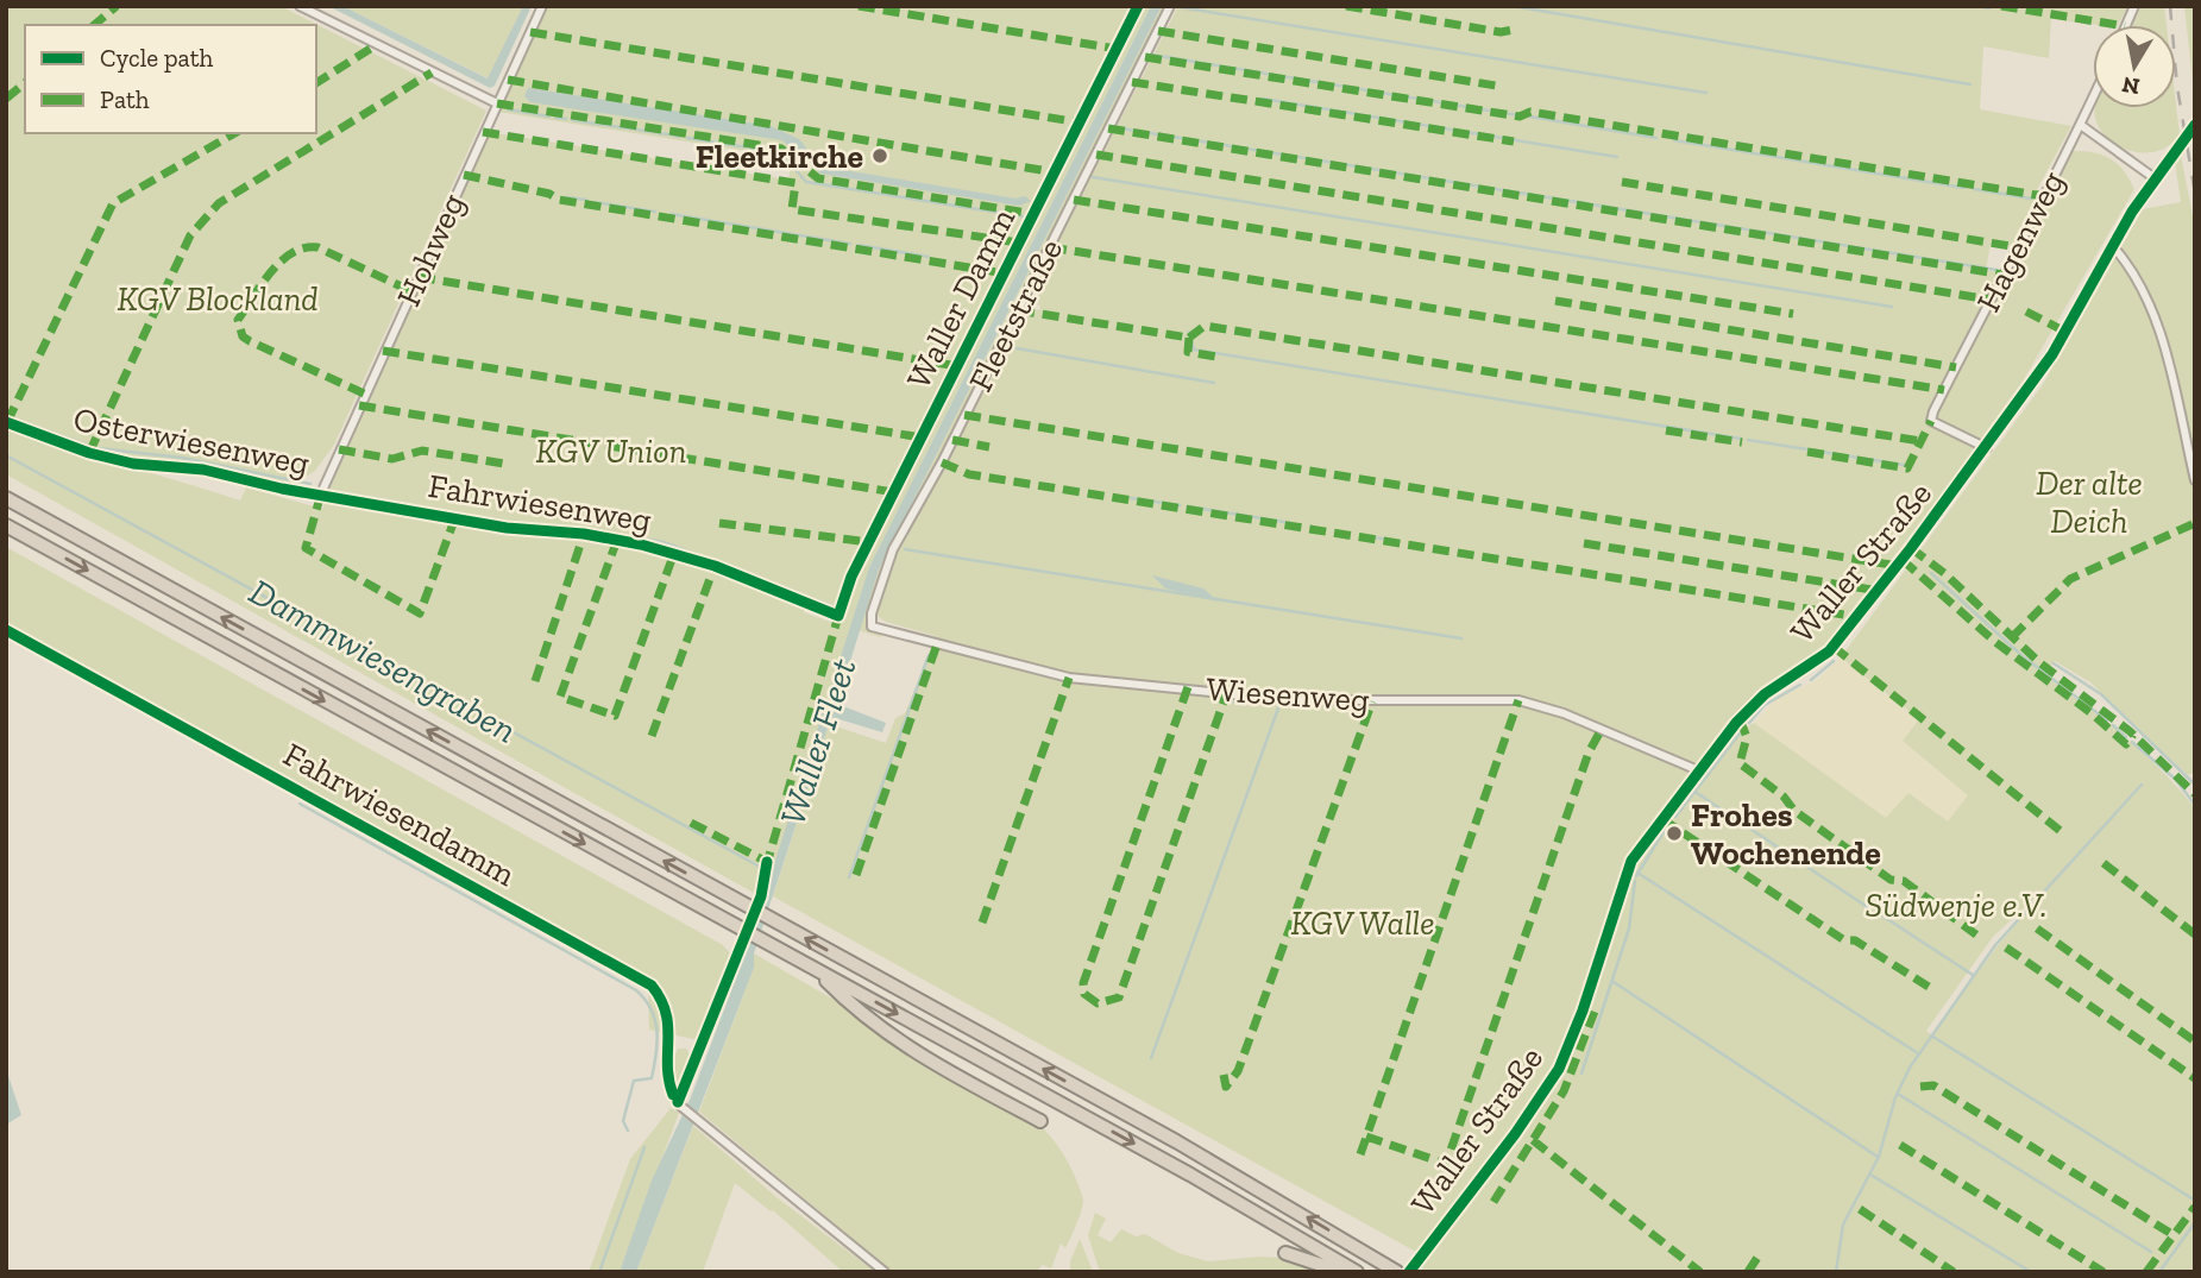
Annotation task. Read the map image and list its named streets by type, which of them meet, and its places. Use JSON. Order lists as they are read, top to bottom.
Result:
{
  "streets": {
    "street": [
      "Hagenweg",
      "Hohweg",
      "Waller Damm",
      "Fleetstraße",
      "Osterwiesenweg",
      "Fahrwiesenweg",
      "Waller Straße",
      "Wiesenweg",
      "Fahrwiesendamm"
    ]
  },
  "crossings": [
    ["Hagenweg", "Waller Straße"],
    ["Hohweg", "Osterwiesenweg"],
    ["Hohweg", "Fahrwiesenweg"],
    ["Waller Damm", "Fahrwiesenweg"],
    ["Fleetstraße", "Wiesenweg"],
    ["Osterwiesenweg", "Fahrwiesenweg"],
    ["Waller Straße", "Wiesenweg"]
  ],
  "water": ["Dammwiesengraben", "Waller Fleet"],
  "parks": [
    "KGV Blockland",
    "KGV Union",
    "Der alte Deich",
    "Südwenje e.V.",
    "KGV Walle"
  ],
  "places": ["Fleetkirche", "Frohes Wochenende"],
  "legend": ["Cycle path", "Path"],
  "north": "bottom"
}
